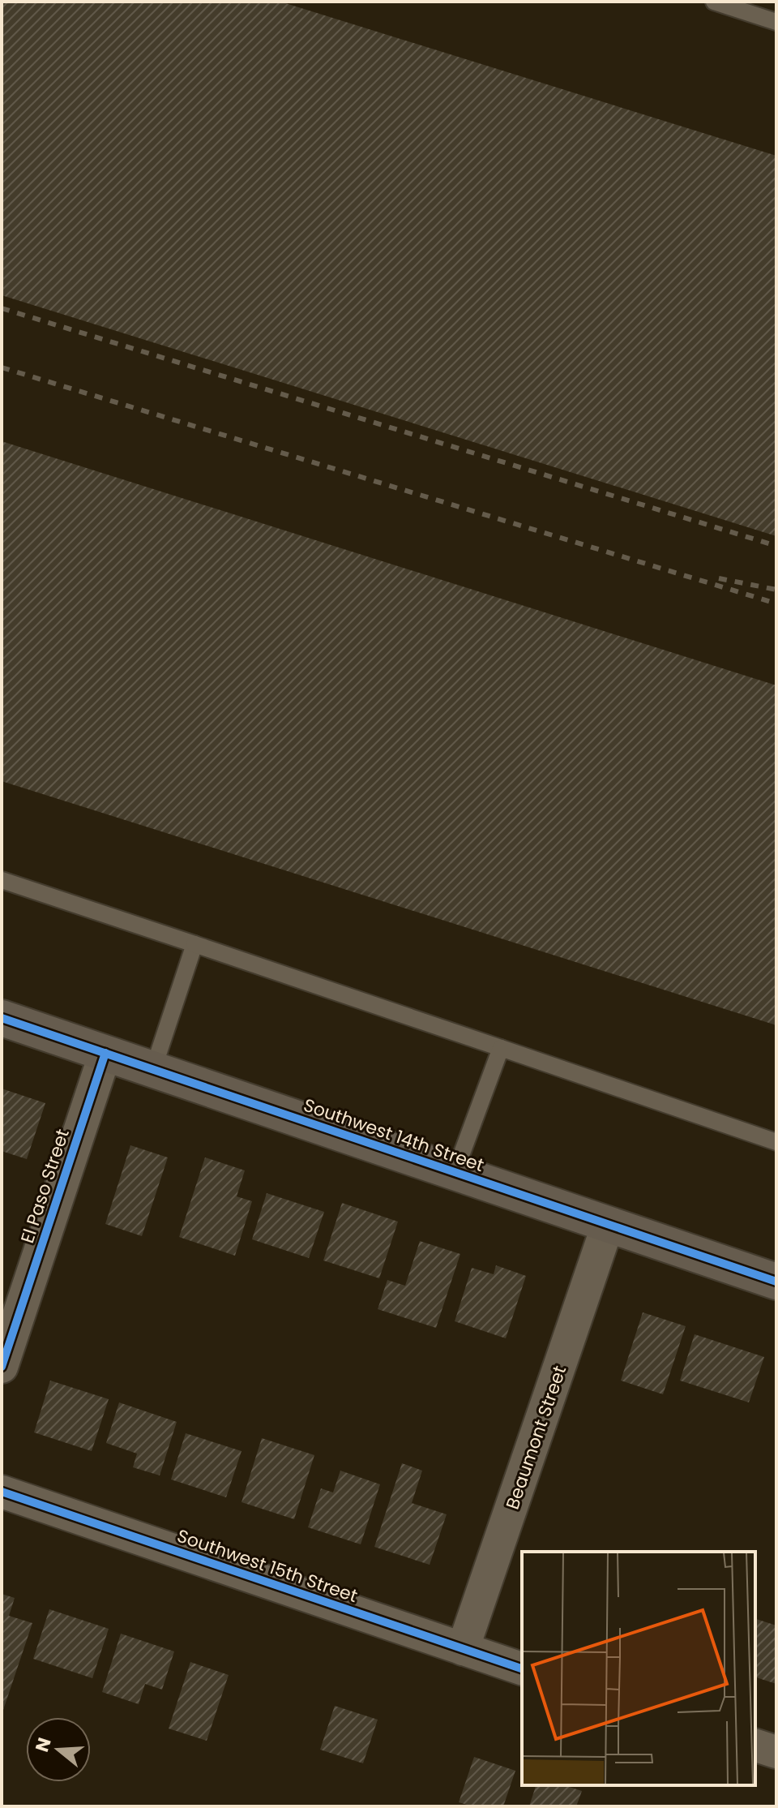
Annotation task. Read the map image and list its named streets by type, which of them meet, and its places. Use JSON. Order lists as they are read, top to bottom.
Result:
{
  "streets": {
    "street": [
      "Southwest 14th Street",
      "El Paso Street",
      "Beaumont Street",
      "Southwest 15th Street"
    ]
  },
  "crossings": [
    ["Southwest 14th Street", "El Paso Street"],
    ["Southwest 14th Street", "Beaumont Street"],
    ["Beaumont Street", "Southwest 15th Street"]
  ],
  "north": "left"
}
